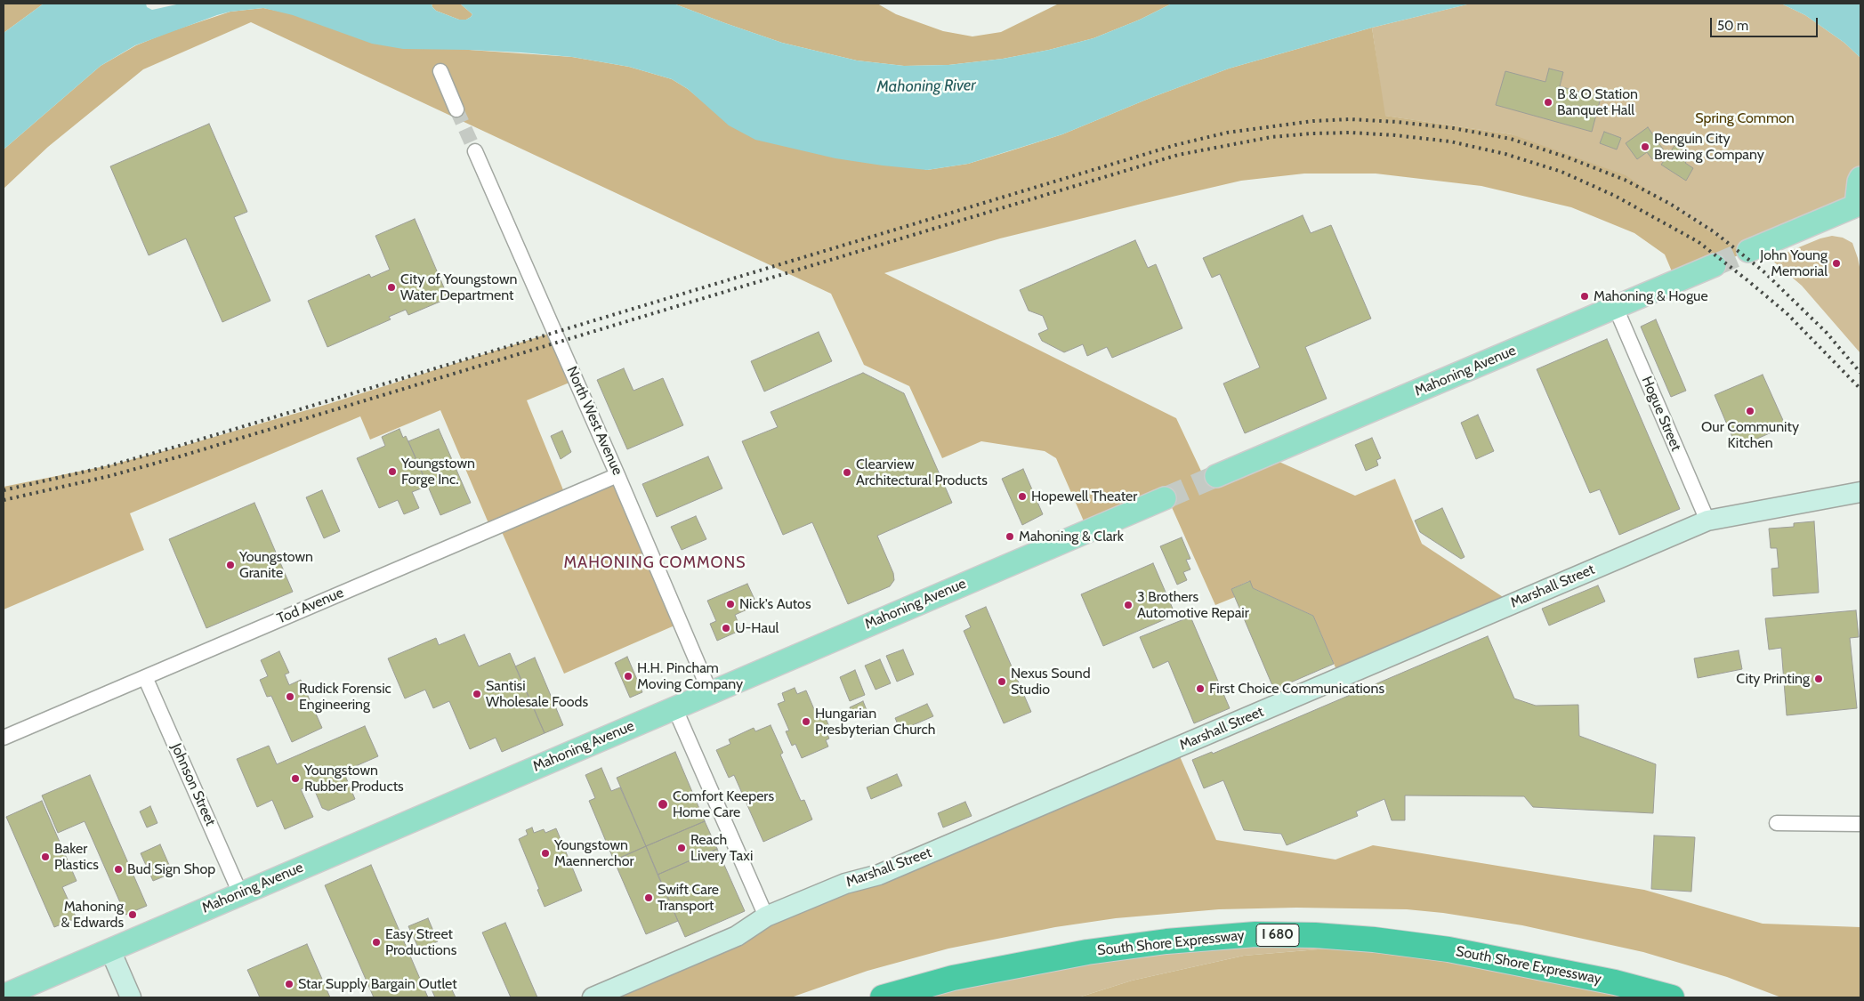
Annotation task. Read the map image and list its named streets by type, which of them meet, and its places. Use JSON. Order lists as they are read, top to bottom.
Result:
{
  "streets": {
    "highway": ["I 680", "South Shore Expressway"],
    "main road": ["Mahoning Avenue"],
    "street": [
      "Hogue Street",
      "North West Avenue",
      "Marshall Street",
      "Tod Avenue",
      "Johnson Street"
    ]
  },
  "crossings": [
    ["Mahoning Avenue", "Hogue Street"],
    ["Mahoning Avenue", "North West Avenue"],
    ["Mahoning Avenue", "Johnson Street"],
    ["Hogue Street", "Marshall Street"],
    ["North West Avenue", "Tod Avenue"],
    ["Tod Avenue", "Johnson Street"]
  ],
  "districts": ["MAHONING COMMONS"],
  "water": ["Mahoning River"],
  "parks": ["Spring Common"],
  "places": [
    "B & O Station Banquet Hall",
    "Penguin City Brewing Company",
    "John Young Memorial",
    "City of Youngstown Water Department",
    "Mahoning & Hogue",
    "Our Community Kitchen",
    "Youngstown Forge Inc.",
    "Clearview Architectural Products",
    "Hopewell Theater",
    "Mahoning & Clark",
    "Youngstown Granite",
    "Nick's Autos",
    "3 Brothers Automotive Repair",
    "U-Haul",
    "H.H. Pincham Moving Company",
    "City Printing",
    "Nexus Sound Studio",
    "First Choice Communications",
    "Santisi Wholesale Foods",
    "Rudick Forensic Engineering",
    "Hungarian Presbyterian Church",
    "Youngstown Rubber Products",
    "Comfort Keepers Home Care",
    "Reach Livery Taxi",
    "Youngstown Maennerchor",
    "Baker Plastics",
    "Bud Sign Shop",
    "Swift Care Transport",
    "Mahoning & Edwards",
    "Easy Street Productions",
    "Star Supply Bargain Outlet"
  ],
  "scale_bar": "50 m"
}
